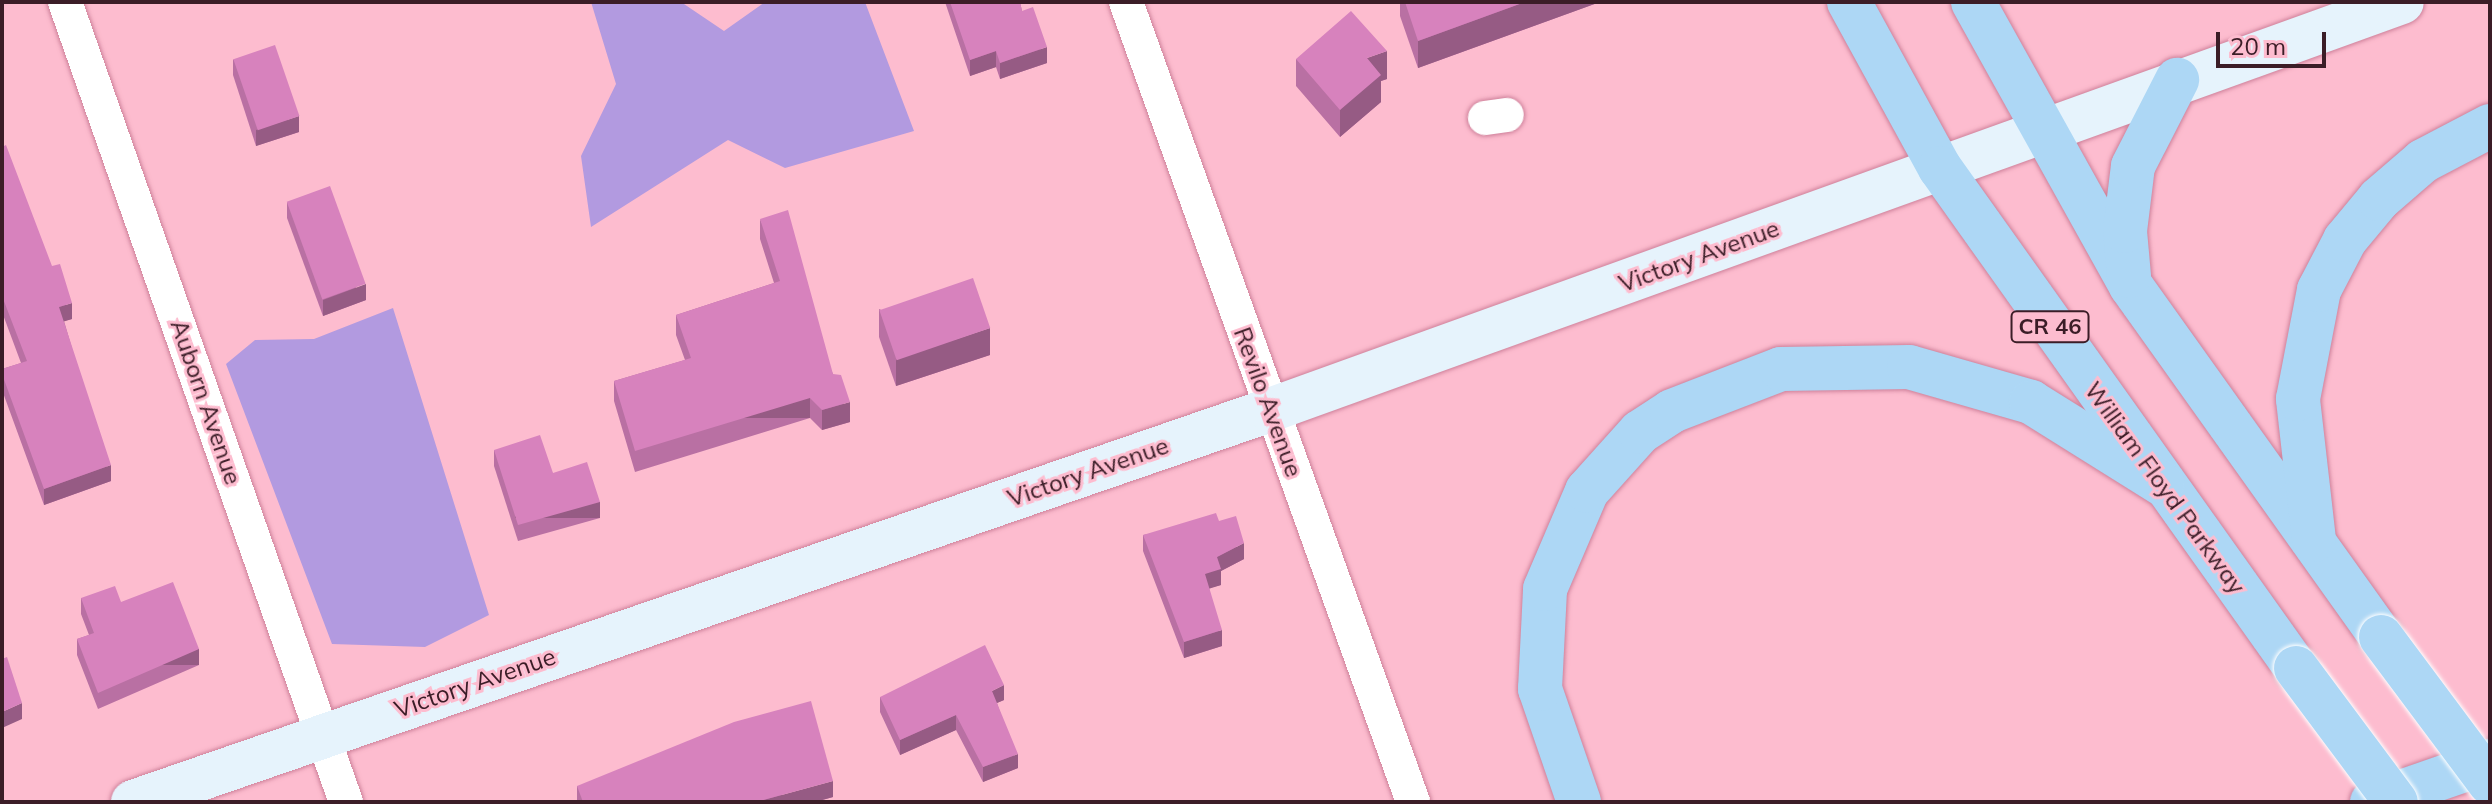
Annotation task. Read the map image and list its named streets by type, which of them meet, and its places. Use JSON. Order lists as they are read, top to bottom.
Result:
{
  "streets": {
    "highway": ["CR 46", "William Floyd Parkway"],
    "street": ["Victory Avenue", "Auborn Avenue", "Revilo Avenue"]
  },
  "crossings": [
    ["Victory Avenue", "Auborn Avenue"],
    ["Victory Avenue", "Revilo Avenue"],
    ["Victory Avenue", "William Floyd Parkway"]
  ],
  "scale_bar": "20 m"
}
